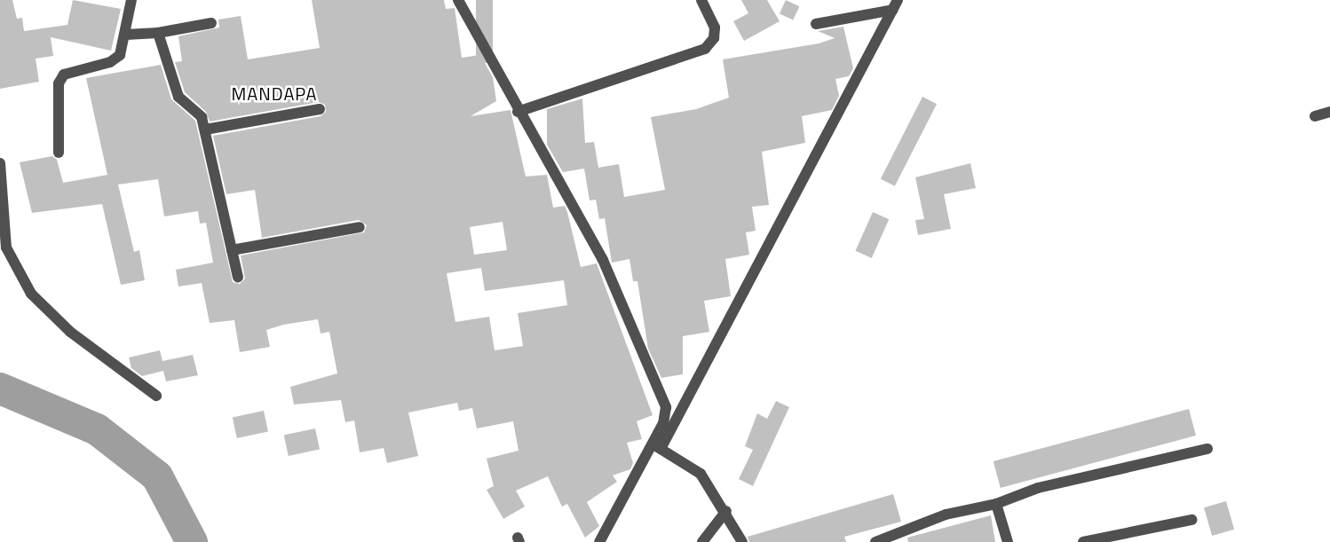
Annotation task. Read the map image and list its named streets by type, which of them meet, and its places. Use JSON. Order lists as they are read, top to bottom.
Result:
{
  "districts": ["MANDAPA"]
}
